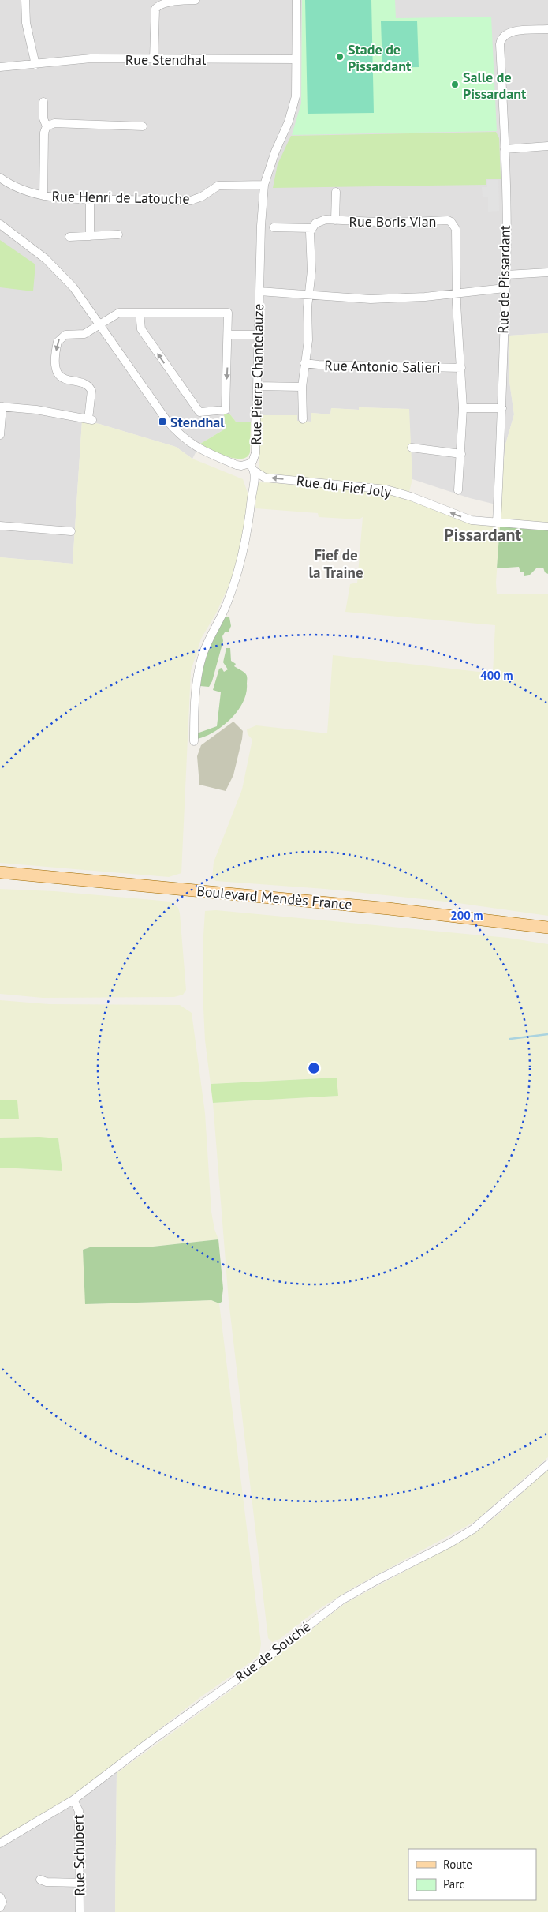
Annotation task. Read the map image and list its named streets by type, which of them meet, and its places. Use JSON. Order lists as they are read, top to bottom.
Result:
{
  "streets": {
    "main road": ["Boulevard Mendès France"],
    "street": [
      "Rue Stendhal",
      "Rue Henri de Latouche",
      "Rue Boris Vian",
      "Rue de Pissardant",
      "Rue Antonio Salieri",
      "Rue Pierre Chantelauze",
      "Rue du Fief Joly",
      "Rue de Souché",
      "Rue Schubert"
    ]
  },
  "crossings": [
    ["Rue Stendhal", "Rue Pierre Chantelauze"],
    ["Rue Henri de Latouche", "Rue Pierre Chantelauze"],
    ["Rue de Pissardant", "Rue du Fief Joly"],
    ["Rue Pierre Chantelauze", "Rue du Fief Joly"],
    ["Rue de Souché", "Rue Schubert"]
  ],
  "one_way": ["Rue du Fief Joly"],
  "districts": ["Pissardant", "Fief de la Traine"],
  "places": {
    "other": ["Stade de Pissardant", "Salle de Pissardant"],
    "transit": ["Stendhal"]
  },
  "legend": ["Route", "Parc"],
  "rings": ["400 m", "200 m"]
}
